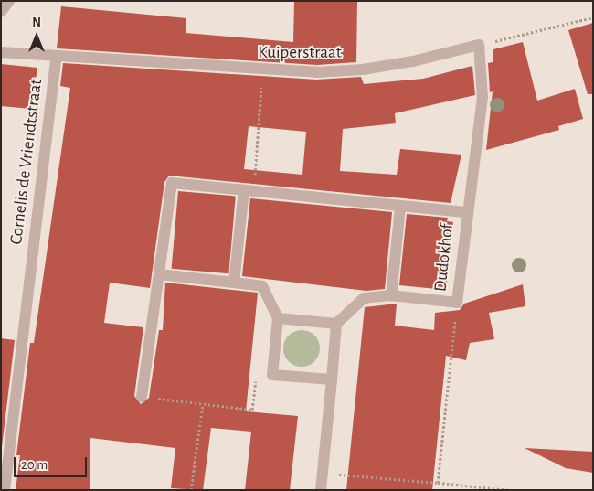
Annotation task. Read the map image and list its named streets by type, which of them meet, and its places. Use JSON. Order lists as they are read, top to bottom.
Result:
{
  "streets": {
    "street": ["Kuiperstraat", "Cornelis de Vriendtstraat", "Dudokhof"]
  },
  "crossings": [
    ["Kuiperstraat", "Cornelis de Vriendtstraat"]
  ],
  "scale_bar": "20 m",
  "north": "top"
}
